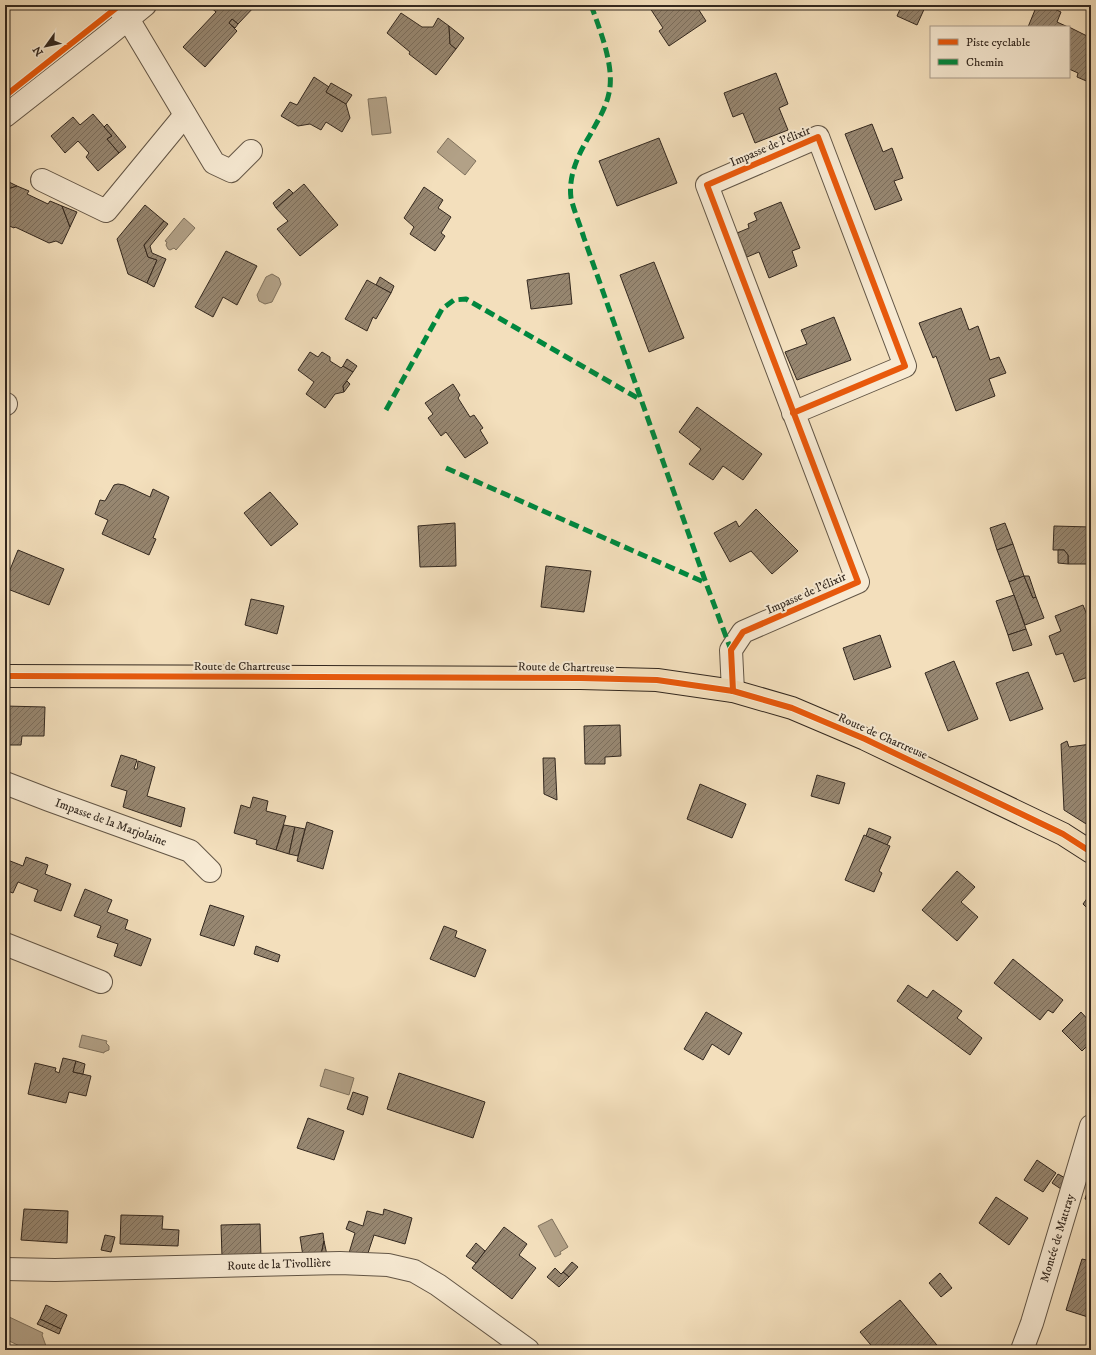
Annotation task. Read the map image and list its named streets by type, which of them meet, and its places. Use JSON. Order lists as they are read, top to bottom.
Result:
{
  "streets": {
    "main road": ["Route de Chartreuse"],
    "street": [
      "Impasse de l'élixir",
      "Impasse de la Marjolaine",
      "Montée de Mattray",
      "Route de la Tivollière"
    ]
  },
  "crossings": [
    ["Impasse de l'élixir", "Route de Chartreuse"]
  ],
  "legend": ["Piste cyclable", "Chemin"],
  "north": "bottom left"
}
